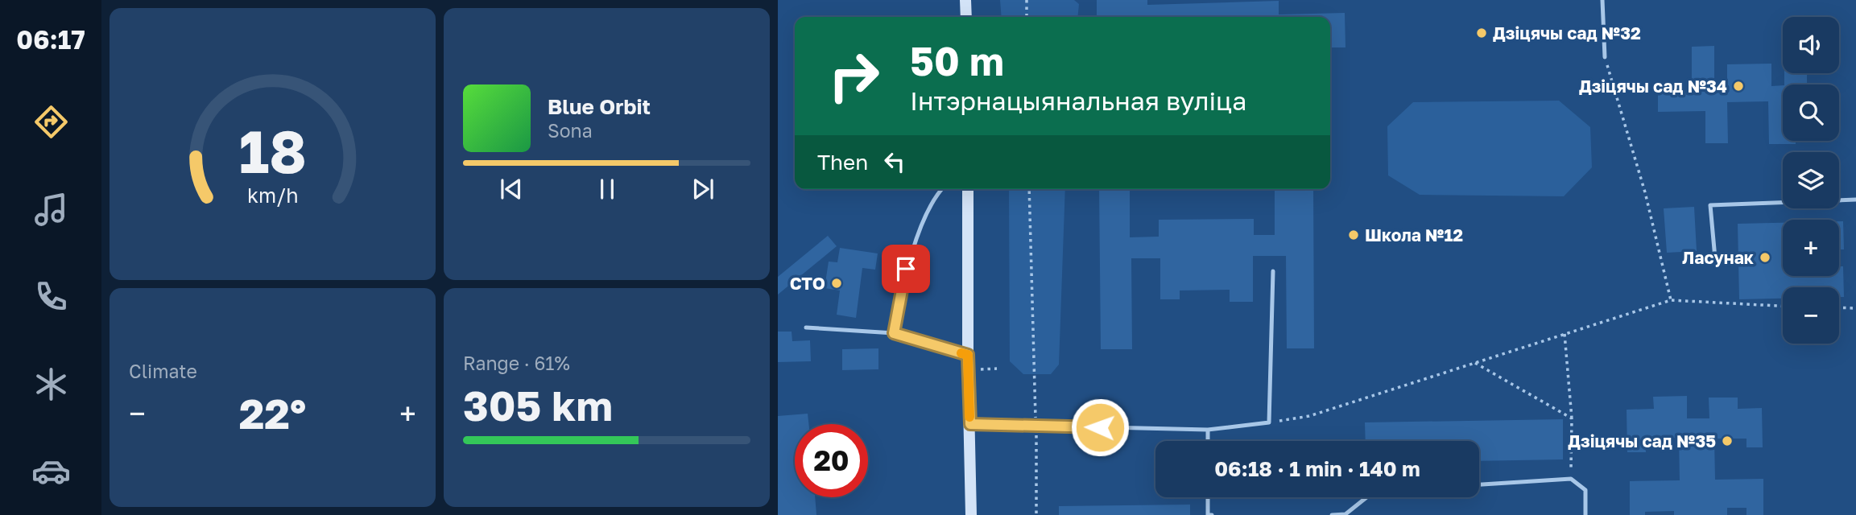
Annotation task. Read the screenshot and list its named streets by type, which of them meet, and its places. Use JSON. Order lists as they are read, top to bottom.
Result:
{
  "places": [
    "Дзіцячы сад №32",
    "Дзіцячы сад №34",
    "Школа №12",
    "Ласунак",
    "СТО",
    "Дзіцячы сад №35"
  ],
  "page": {
    "tabs": "06:17",
    "map_buttons": ["+", "−"],
    "turn": ["50 m", "Інтэрнацыянальная вуліца"],
    "song": ["Blue Orbit", "Sona"],
    "then": "Then",
    "tile": [
      "Climate",
      ["Range · 61%", "305 km"]
    ],
    "heat": ["−", "22°", "+"],
    "limit": "20",
    "trip": "06:18 · 1 min · 140 m",
    "gauge": ["18", "km/h"]
  }
}
